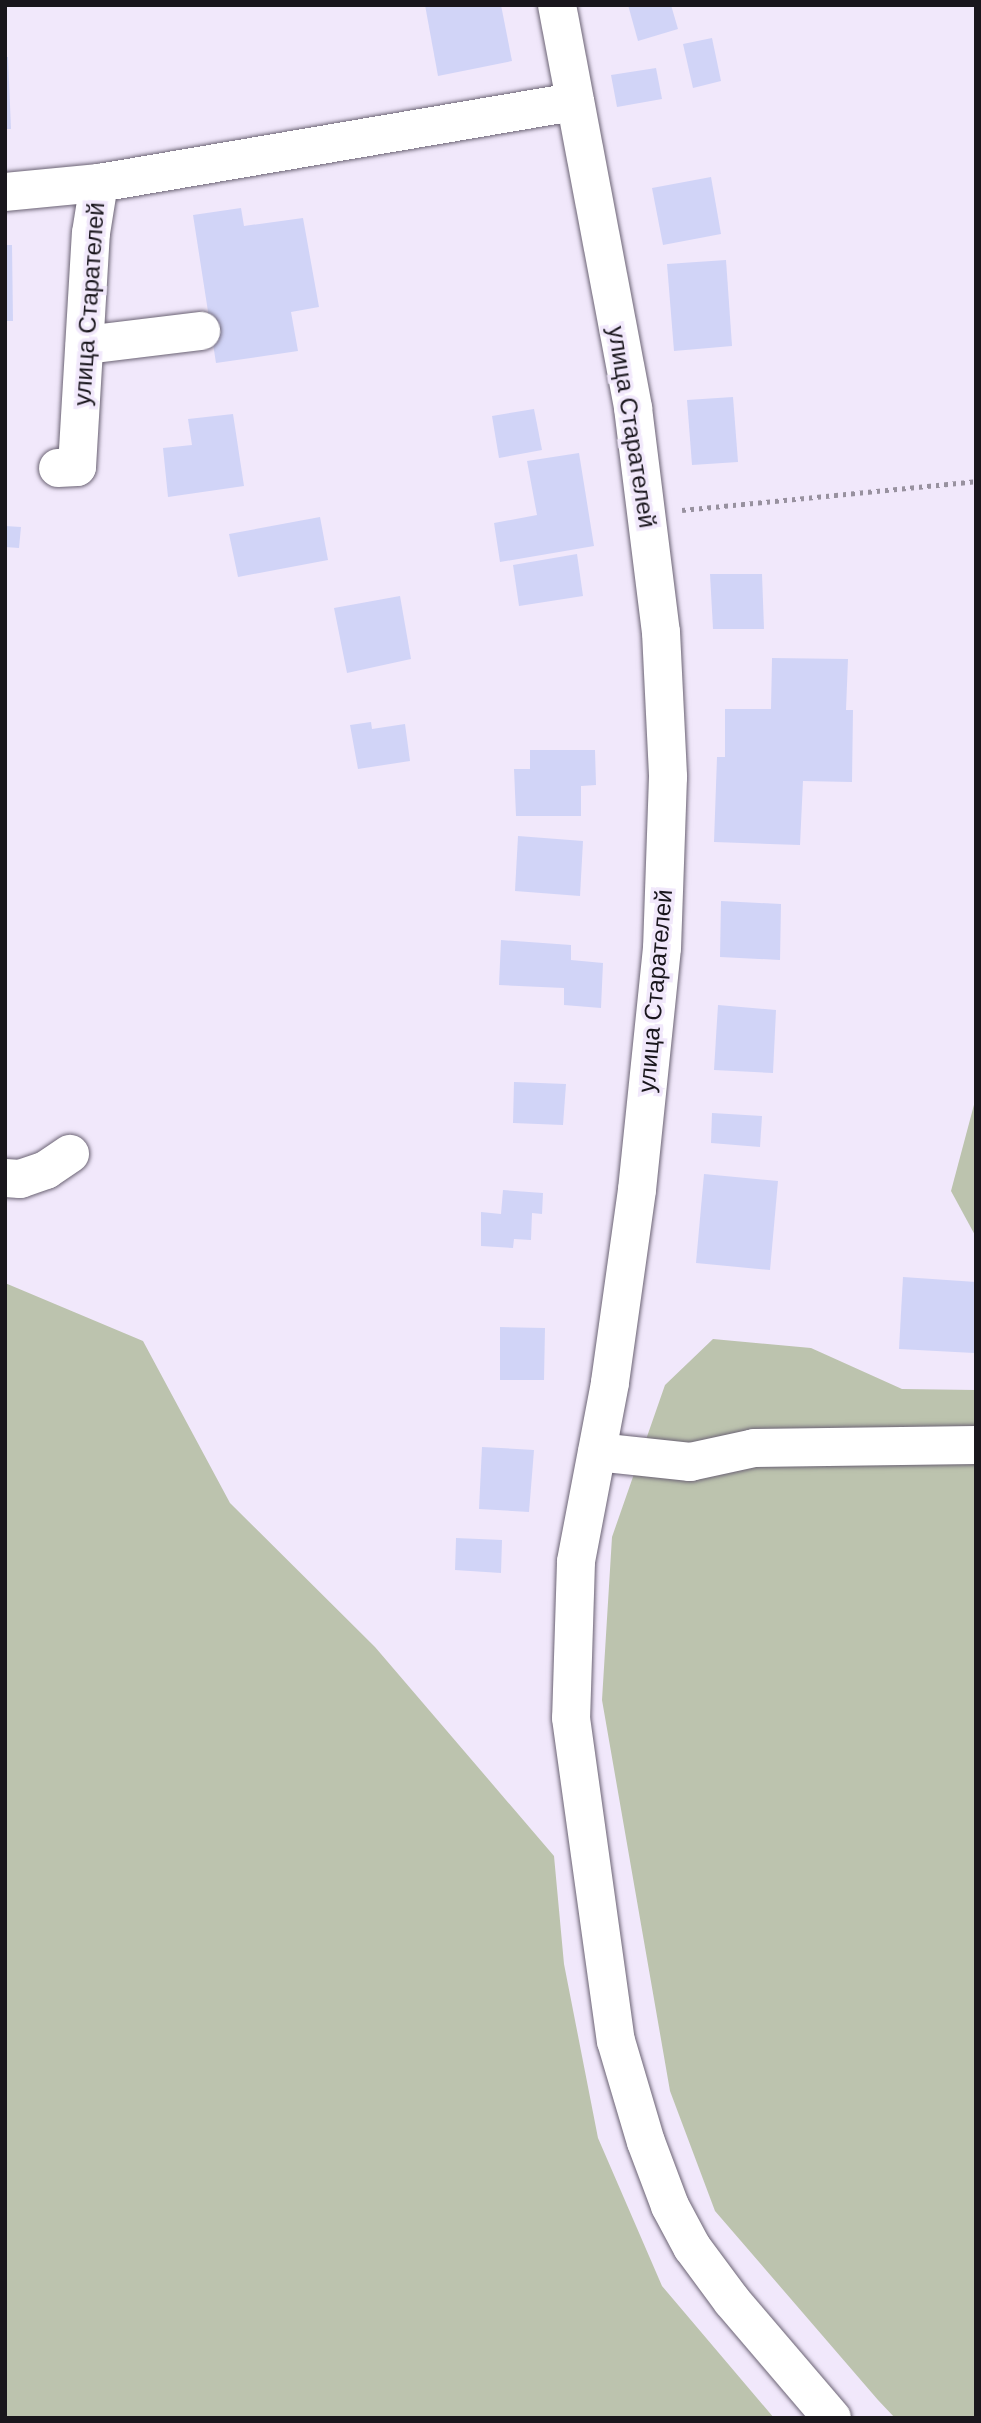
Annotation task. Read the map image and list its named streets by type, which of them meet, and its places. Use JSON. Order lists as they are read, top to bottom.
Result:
{
  "streets": {
    "street": ["улица Старателей"]
  }
}
